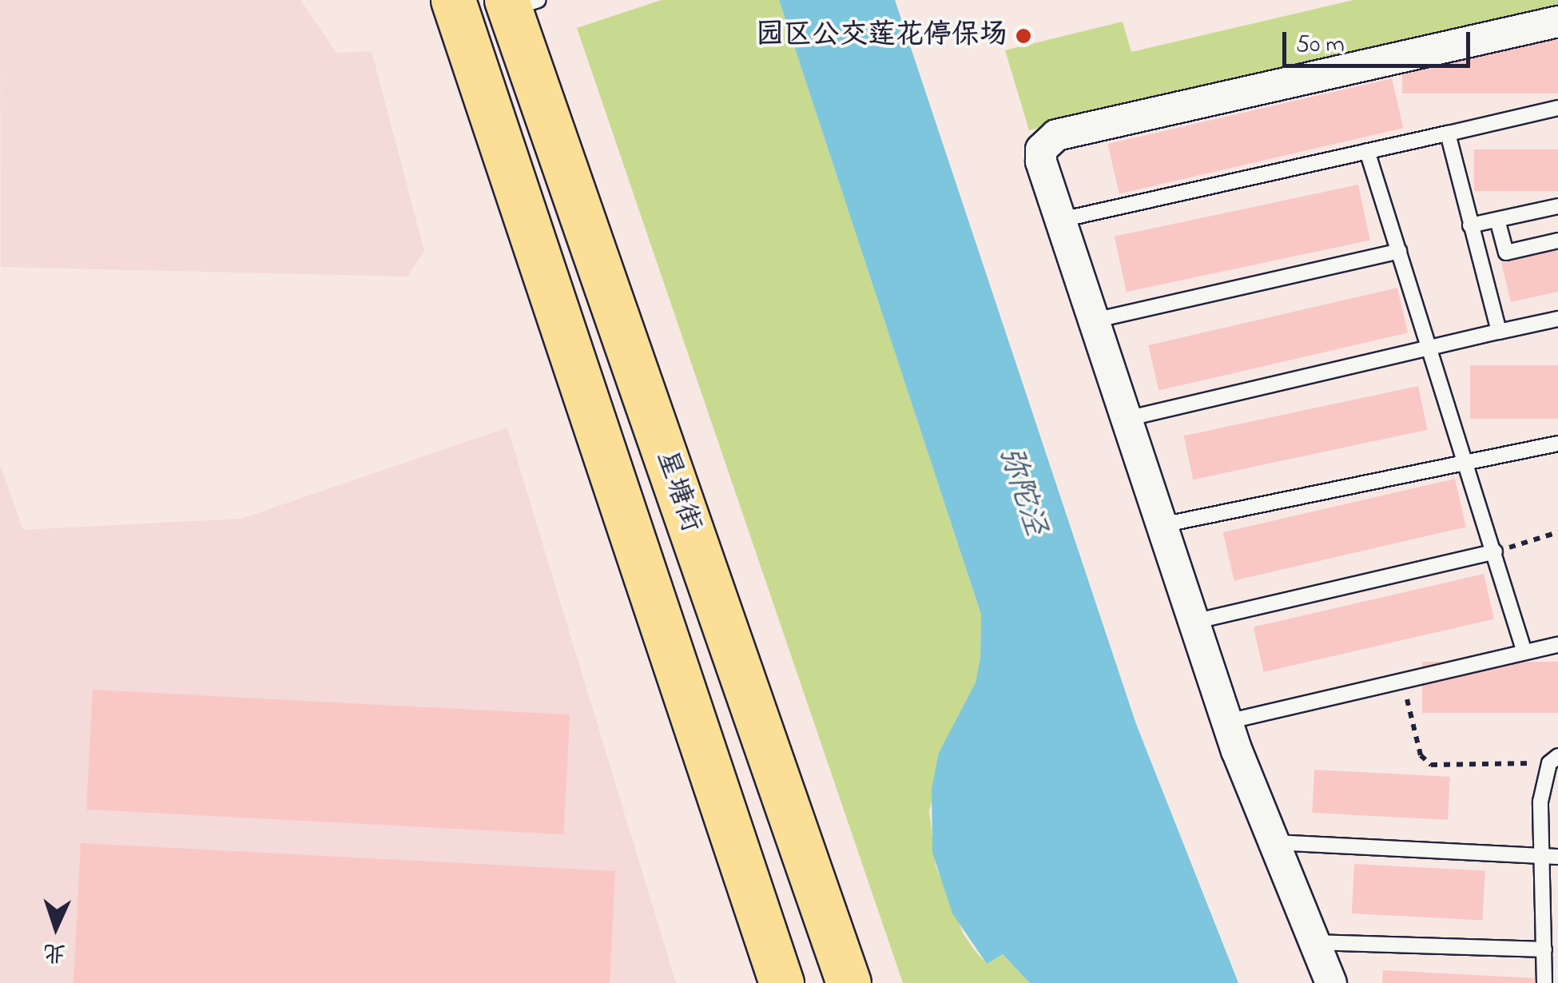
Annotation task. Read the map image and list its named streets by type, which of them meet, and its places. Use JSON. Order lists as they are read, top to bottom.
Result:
{
  "streets": {
    "main road": ["星塘街"]
  },
  "water": ["弥陀泾"],
  "places": ["园区公交莲花停保场"],
  "scale_bar": "50 m",
  "north": "bottom"
}
